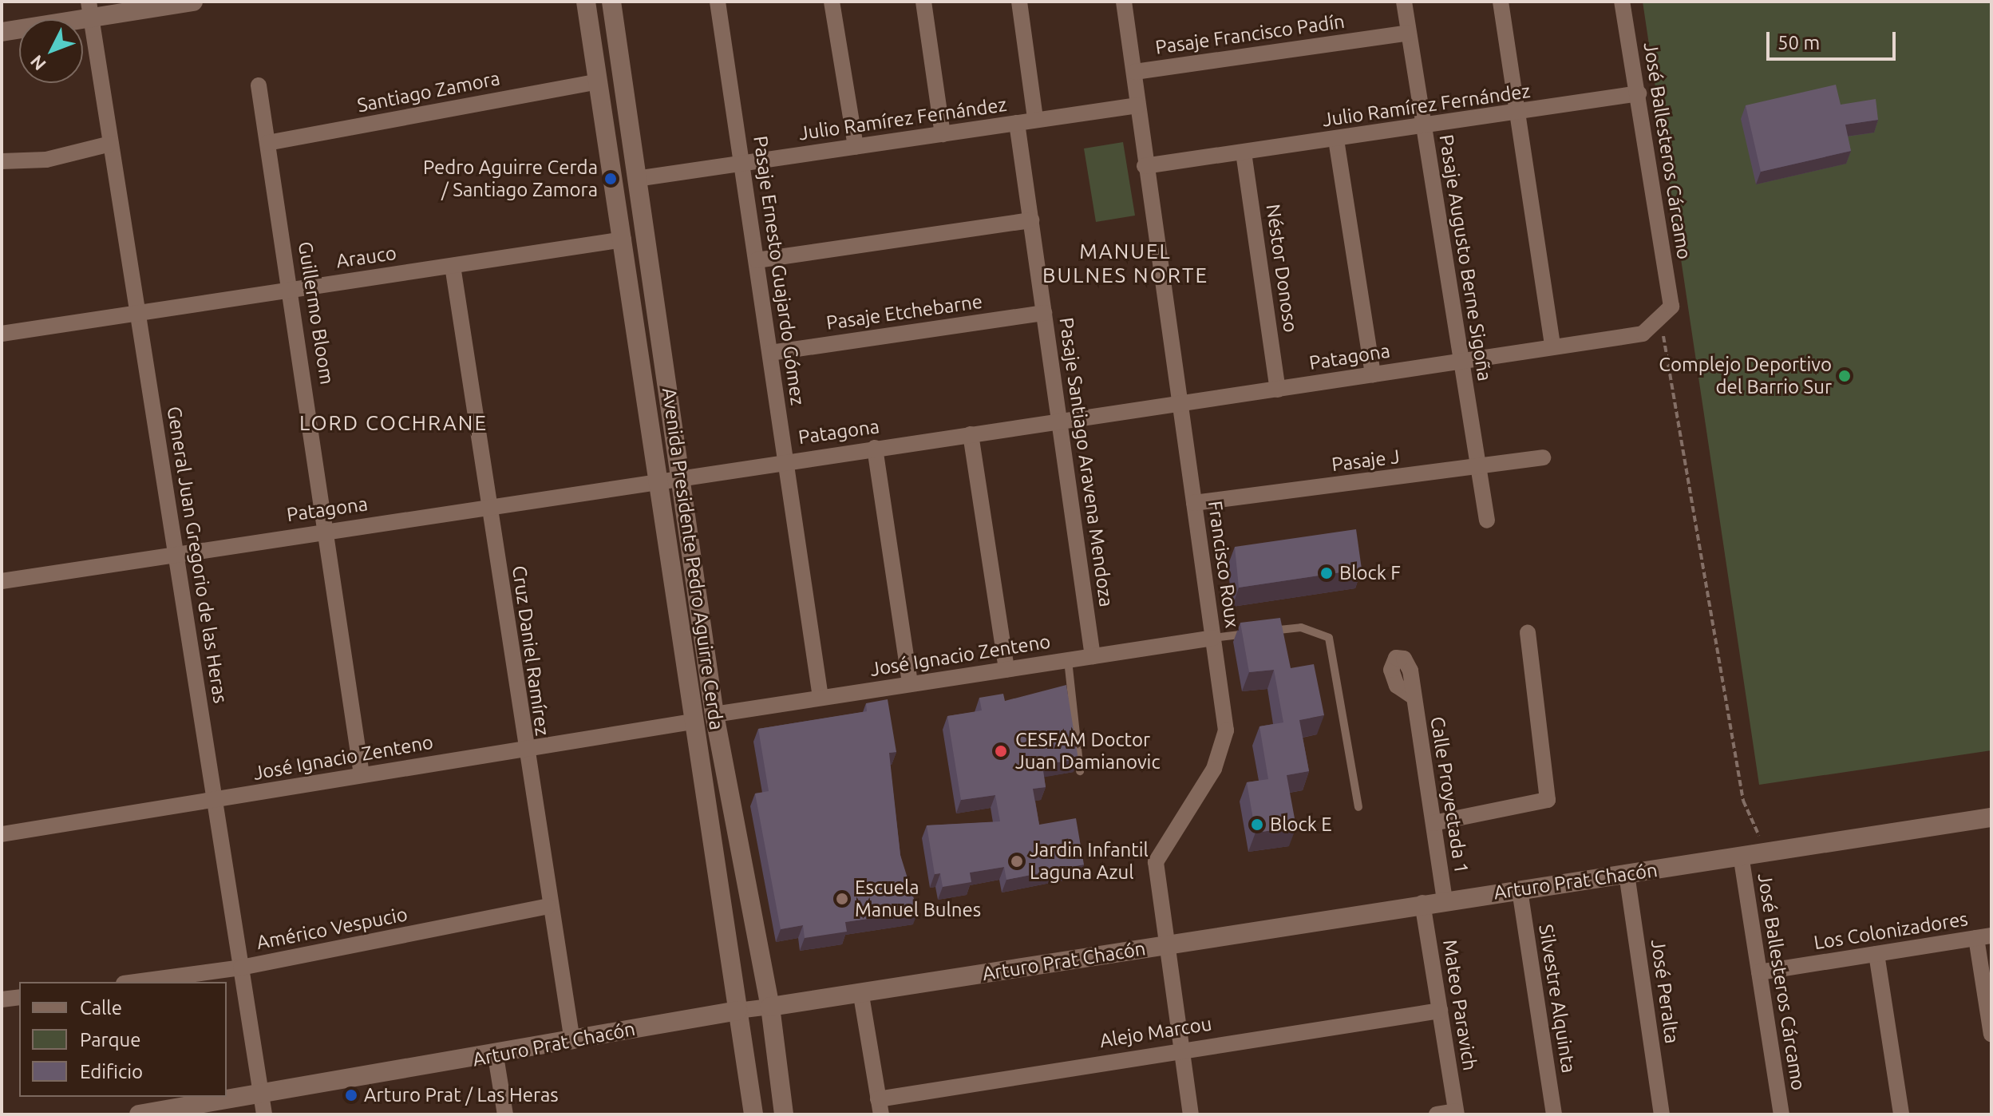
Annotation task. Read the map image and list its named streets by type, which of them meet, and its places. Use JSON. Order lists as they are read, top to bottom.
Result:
{
  "streets": {
    "main road": ["Avenida Presidente Pedro Aguirre Cerda", "Arturo Prat Chacón"],
    "street": [
      "Pasaje Francisco Padín",
      "Santiago Zamora",
      "Julio Ramírez Fernández",
      "José Ballesteros Cárcamo",
      "Arauco",
      "Pasaje Augusto Berne Sigoña",
      "Néstor Donoso",
      "Pasaje Ernesto Guajardo Gómez",
      "Pasaje Etchebarne",
      "Guillermo Bloom",
      "Patagona",
      "Pasaje J",
      "Pasaje Santiago Aravena Mendoza",
      "General Juan Gregorio de las Heras",
      "Francisco Roux",
      "Cruz Daniel Ramírez",
      "José Ignacio Zenteno",
      "Calle Proyectada 1",
      "Américo Vespucio",
      "Los Colonizadores",
      "José Peralta",
      "Silvestre Alquinta",
      "Mateo Paravich",
      "Alejo Marcou"
    ]
  },
  "crossings": [
    ["Pasaje Francisco Padín", "Pasaje Augusto Berne Sigoña"],
    ["Pasaje Francisco Padín", "Francisco Roux"],
    ["Santiago Zamora", "Guillermo Bloom"],
    ["Santiago Zamora", "Avenida Presidente Pedro Aguirre Cerda"],
    ["Julio Ramírez Fernández", "José Ballesteros Cárcamo"],
    ["Julio Ramírez Fernández", "Pasaje Augusto Berne Sigoña"],
    ["Julio Ramírez Fernández", "Néstor Donoso"],
    ["Julio Ramírez Fernández", "Pasaje Ernesto Guajardo Gómez"],
    ["Julio Ramírez Fernández", "Pasaje Santiago Aravena Mendoza"],
    ["Julio Ramírez Fernández", "Avenida Presidente Pedro Aguirre Cerda"],
    ["Julio Ramírez Fernández", "Francisco Roux"],
    ["José Ballesteros Cárcamo", "Patagona"],
    ["José Ballesteros Cárcamo", "Arturo Prat Chacón"],
    ["José Ballesteros Cárcamo", "Los Colonizadores"],
    ["Arauco", "Guillermo Bloom"],
    ["Arauco", "General Juan Gregorio de las Heras"],
    ["Arauco", "Avenida Presidente Pedro Aguirre Cerda"],
    ["Arauco", "Cruz Daniel Ramírez"],
    ["Pasaje Augusto Berne Sigoña", "Patagona"],
    ["Pasaje Augusto Berne Sigoña", "Pasaje J"],
    ["Néstor Donoso", "Patagona"],
    ["Pasaje Ernesto Guajardo Gómez", "Pasaje Etchebarne"],
    ["Pasaje Ernesto Guajardo Gómez", "Patagona"],
    ["Pasaje Ernesto Guajardo Gómez", "José Ignacio Zenteno"],
    ["Pasaje Etchebarne", "Pasaje Santiago Aravena Mendoza"],
    ["Guillermo Bloom", "Patagona"],
    ["Guillermo Bloom", "José Ignacio Zenteno"],
    ["Patagona", "Pasaje Santiago Aravena Mendoza"],
    ["Patagona", "General Juan Gregorio de las Heras"],
    ["Patagona", "Avenida Presidente Pedro Aguirre Cerda"],
    ["Patagona", "Francisco Roux"],
    ["Patagona", "Cruz Daniel Ramírez"],
    ["Pasaje J", "Francisco Roux"],
    ["Pasaje Santiago Aravena Mendoza", "José Ignacio Zenteno"],
    ["General Juan Gregorio de las Heras", "José Ignacio Zenteno"],
    ["General Juan Gregorio de las Heras", "Arturo Prat Chacón"],
    ["General Juan Gregorio de las Heras", "Américo Vespucio"],
    ["Avenida Presidente Pedro Aguirre Cerda", "José Ignacio Zenteno"],
    ["Avenida Presidente Pedro Aguirre Cerda", "Arturo Prat Chacón"],
    ["Francisco Roux", "José Ignacio Zenteno"],
    ["Francisco Roux", "Arturo Prat Chacón"],
    ["Francisco Roux", "Alejo Marcou"],
    ["Cruz Daniel Ramírez", "José Ignacio Zenteno"],
    ["Cruz Daniel Ramírez", "Arturo Prat Chacón"],
    ["Cruz Daniel Ramírez", "Américo Vespucio"],
    ["Calle Proyectada 1", "Arturo Prat Chacón"],
    ["Arturo Prat Chacón", "José Peralta"],
    ["Arturo Prat Chacón", "Silvestre Alquinta"],
    ["Arturo Prat Chacón", "Mateo Paravich"],
    ["Mateo Paravich", "Alejo Marcou"]
  ],
  "districts": ["MANUEL BULNES NORTE", "LORD COCHRANE"],
  "places": [
    "Pedro Aguirre Cerda / Santiago Zamora",
    "Complejo Deportivo del Barrio Sur",
    "Block F",
    "CESFAM Doctor Juan Damianovic",
    "Block E",
    "Jardin Infantil Laguna Azul",
    "Escuela Manuel Bulnes",
    "Arturo Prat / Las Heras"
  ],
  "legend": ["Calle", "Parque", "Edificio"],
  "scale_bar": "50 m",
  "north": "bottom left"
}
